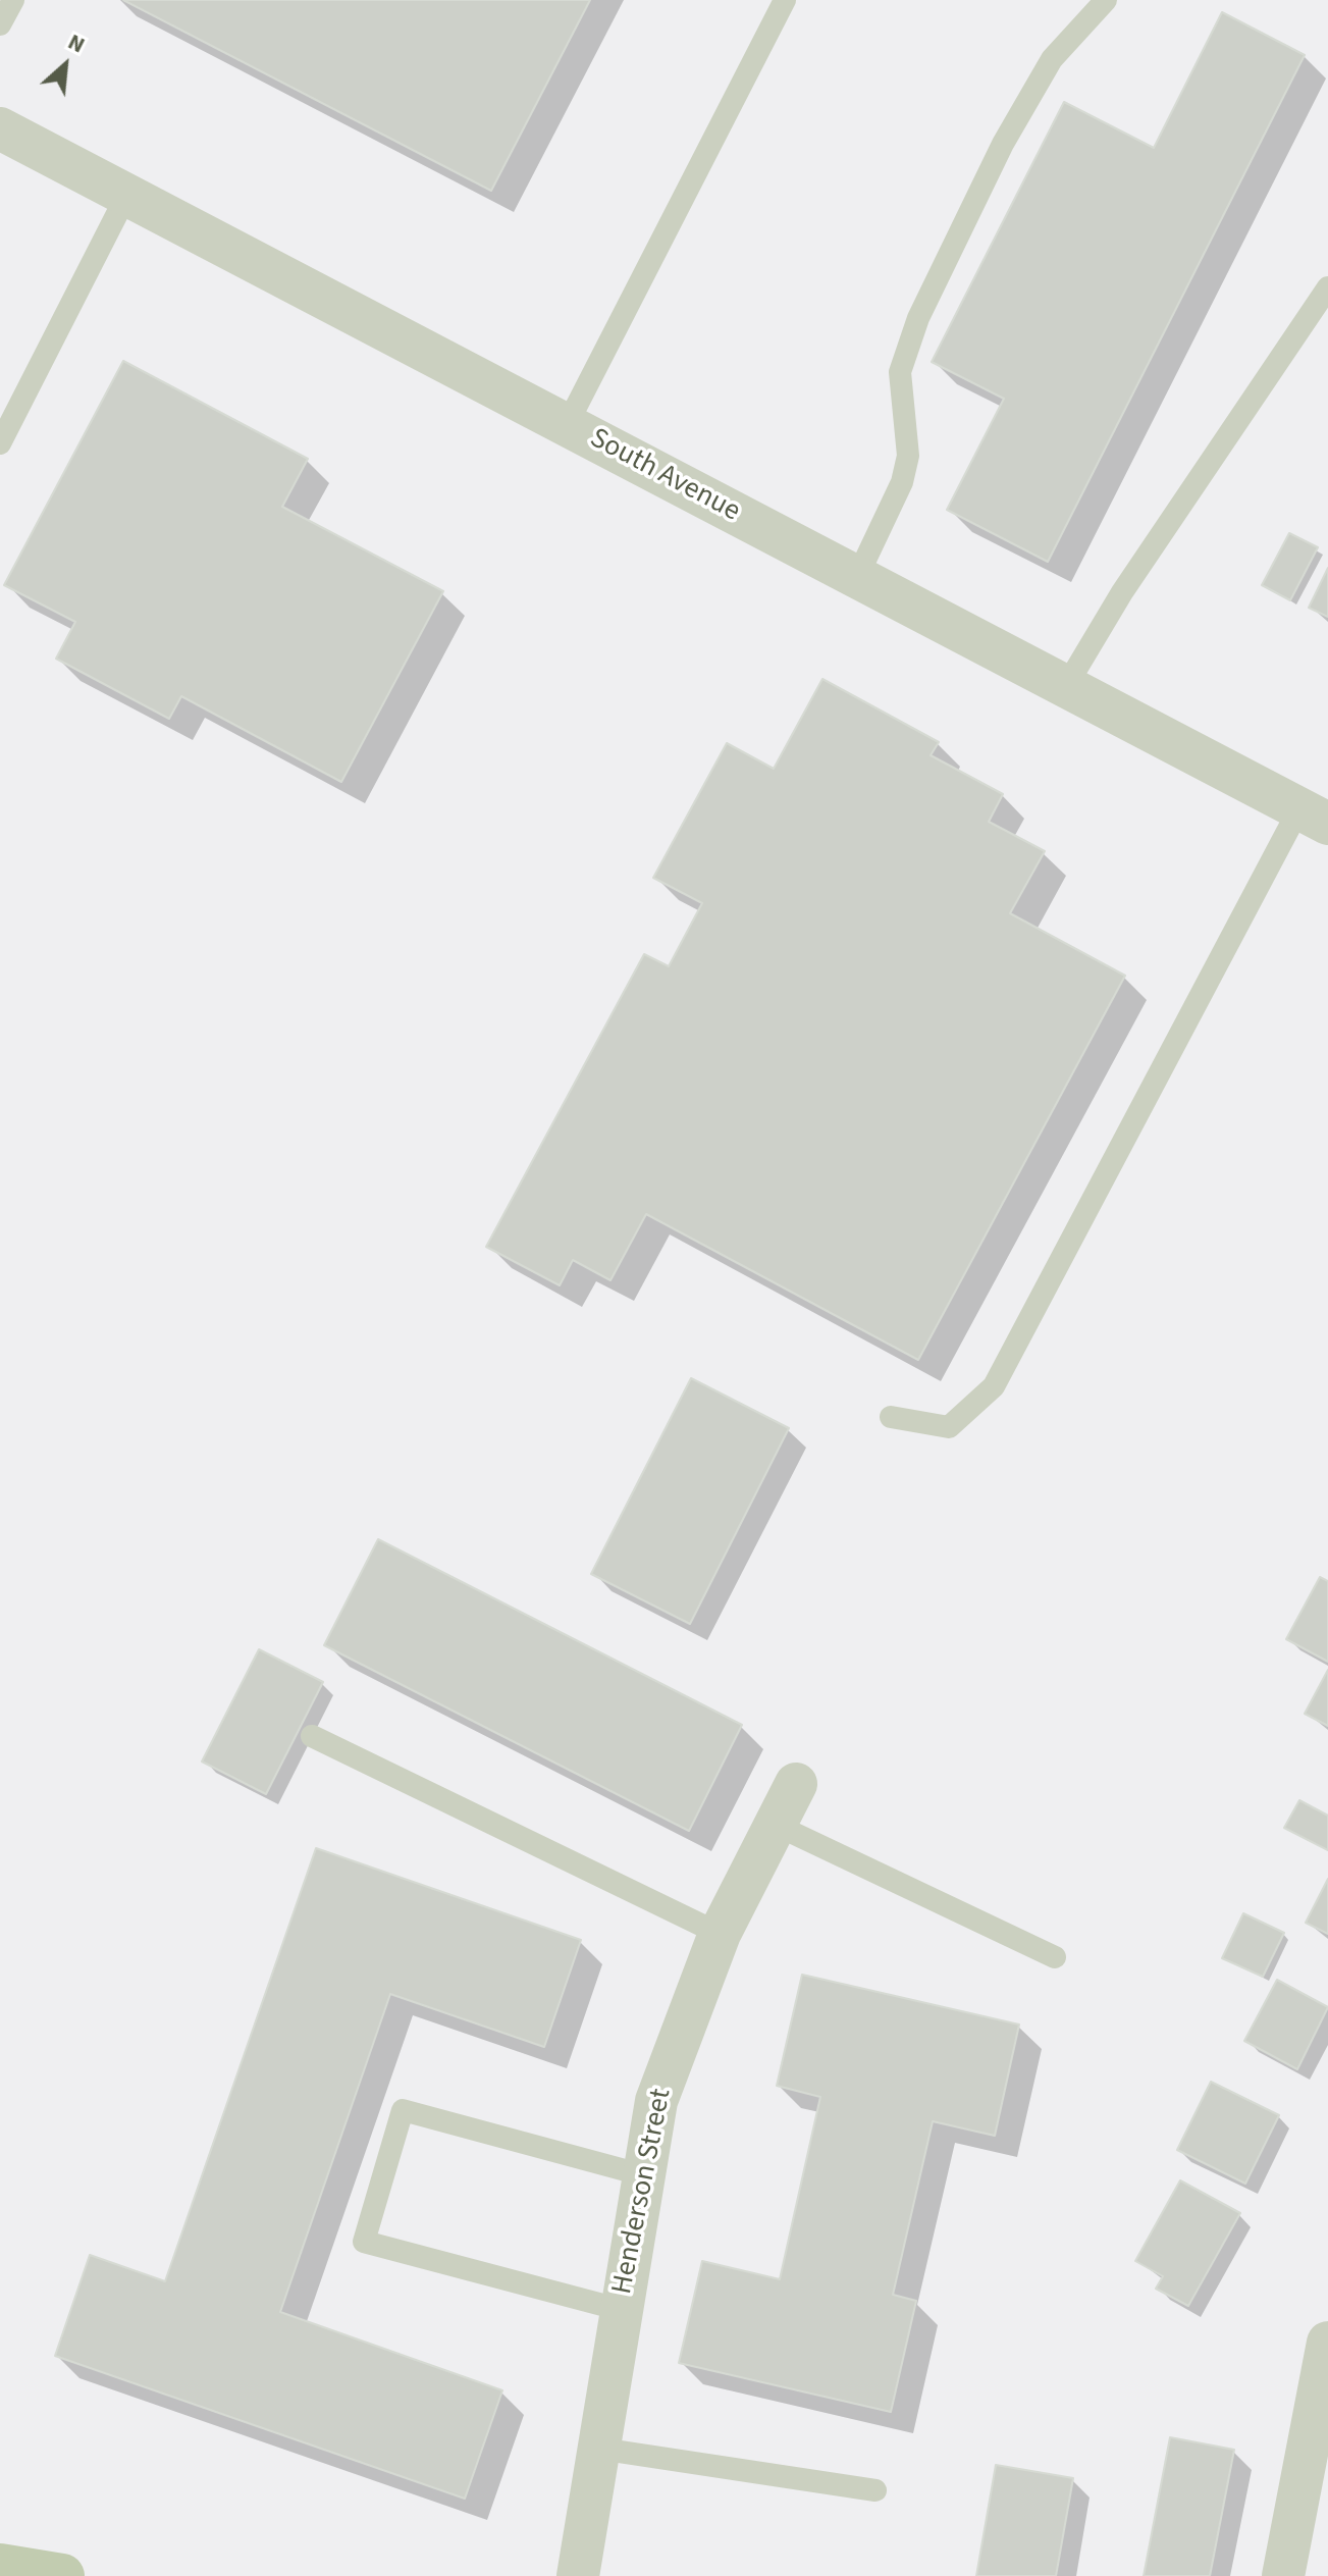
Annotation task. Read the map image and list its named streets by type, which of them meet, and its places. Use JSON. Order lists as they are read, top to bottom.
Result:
{
  "streets": {
    "street": ["South Avenue", "Henderson Street"]
  },
  "north": "top right"
}
